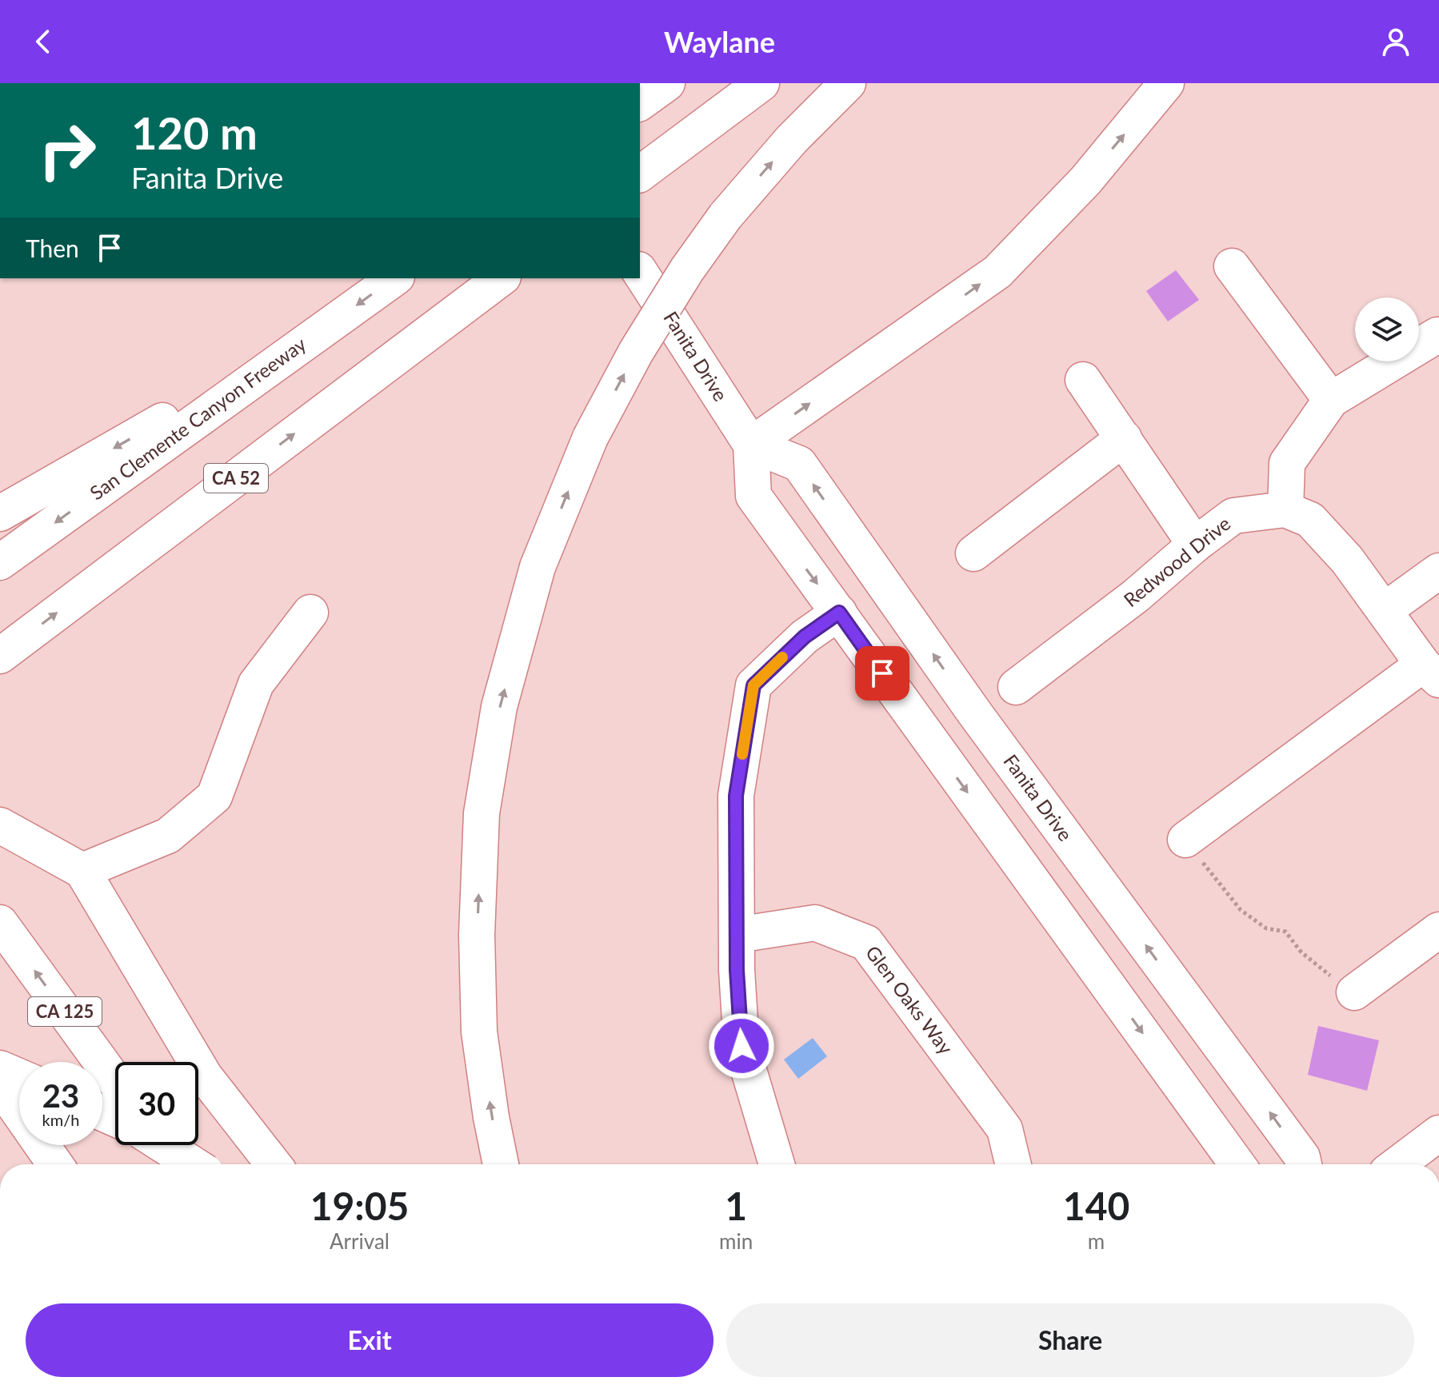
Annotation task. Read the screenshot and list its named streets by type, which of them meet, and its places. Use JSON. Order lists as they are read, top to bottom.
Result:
{
  "streets": {
    "main road": [
      "Fanita Drive",
      "San Clemente Canyon Freeway",
      "CA 52",
      "Redwood Drive",
      "Glen Oaks Way",
      "CA 125"
    ]
  },
  "page": {
    "header": "Waylane",
    "turn": ["120 m", "Fanita Drive"],
    "then": "Then",
    "speed": "23 km/h",
    "limit": "30",
    "eta": [
      "19:05",
      "Arrival",
      "1",
      "min",
      "140",
      "m"
    ],
    "buttons": ["Exit", "Share"]
  }
}
